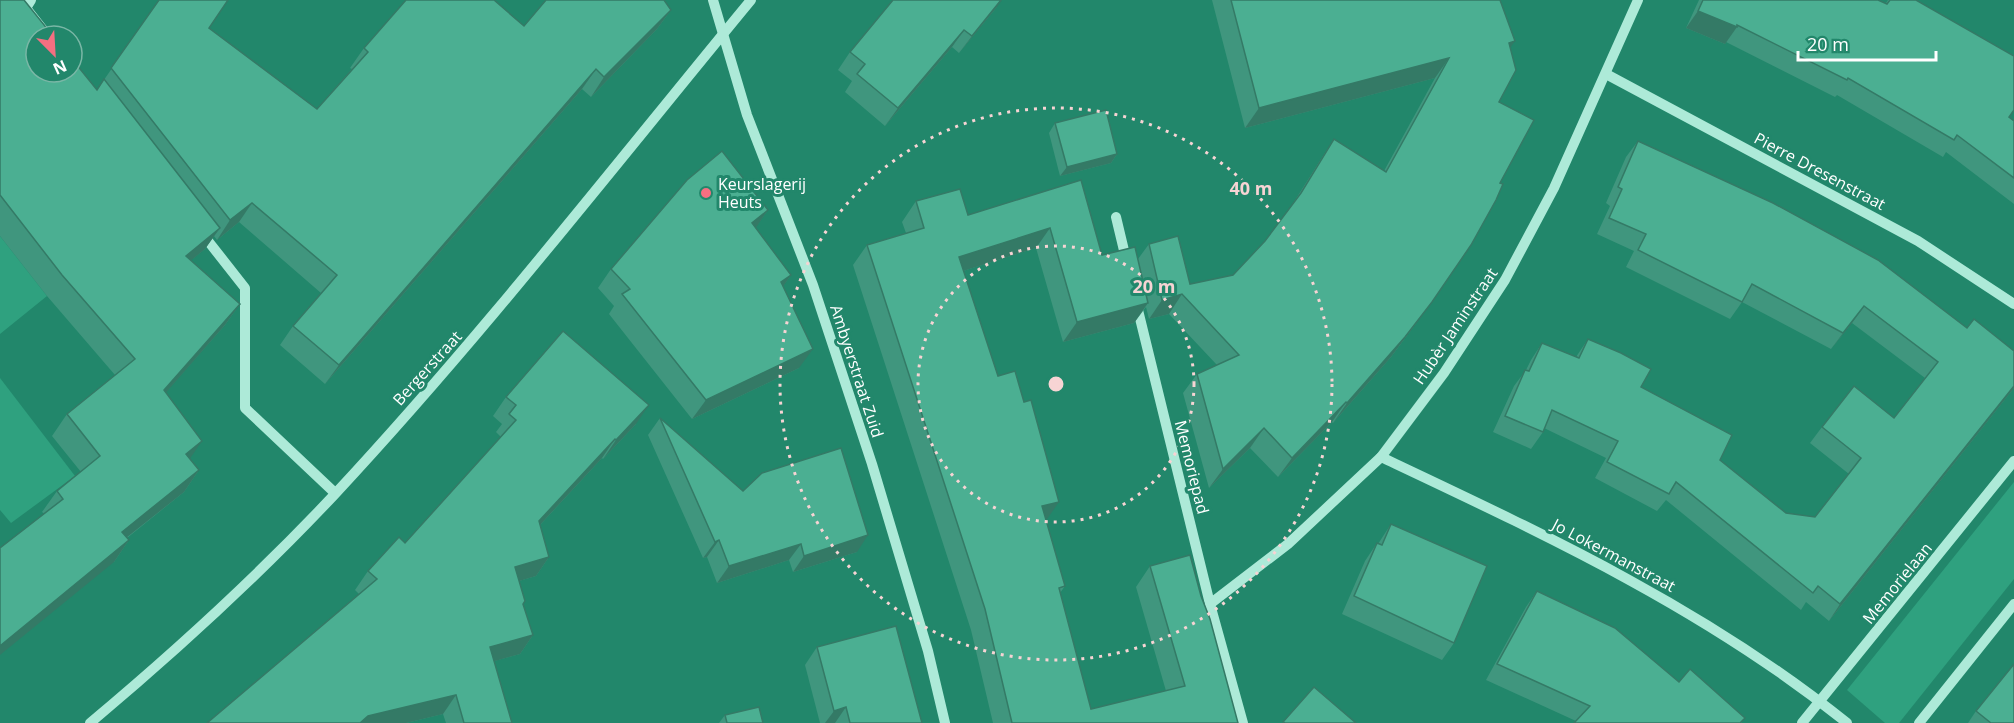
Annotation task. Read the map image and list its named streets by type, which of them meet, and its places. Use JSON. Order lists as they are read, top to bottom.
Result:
{
  "streets": {
    "street": [
      "Pierre Dresenstraat",
      "Hubèr Jaminstraat",
      "Bergerstraat",
      "Ambyerstraat Zuid",
      "Memoriepad",
      "Jo Lokermanstraat",
      "Memorielaan"
    ]
  },
  "crossings": [
    ["Pierre Dresenstraat", "Hubèr Jaminstraat"],
    ["Hubèr Jaminstraat", "Memoriepad"],
    ["Hubèr Jaminstraat", "Jo Lokermanstraat"],
    ["Bergerstraat", "Ambyerstraat Zuid"],
    ["Jo Lokermanstraat", "Memorielaan"]
  ],
  "places": ["Keurslagerij Heuts"],
  "scale_bar": "20 m",
  "north": "bottom right",
  "rings": ["40 m", "20 m"]
}
